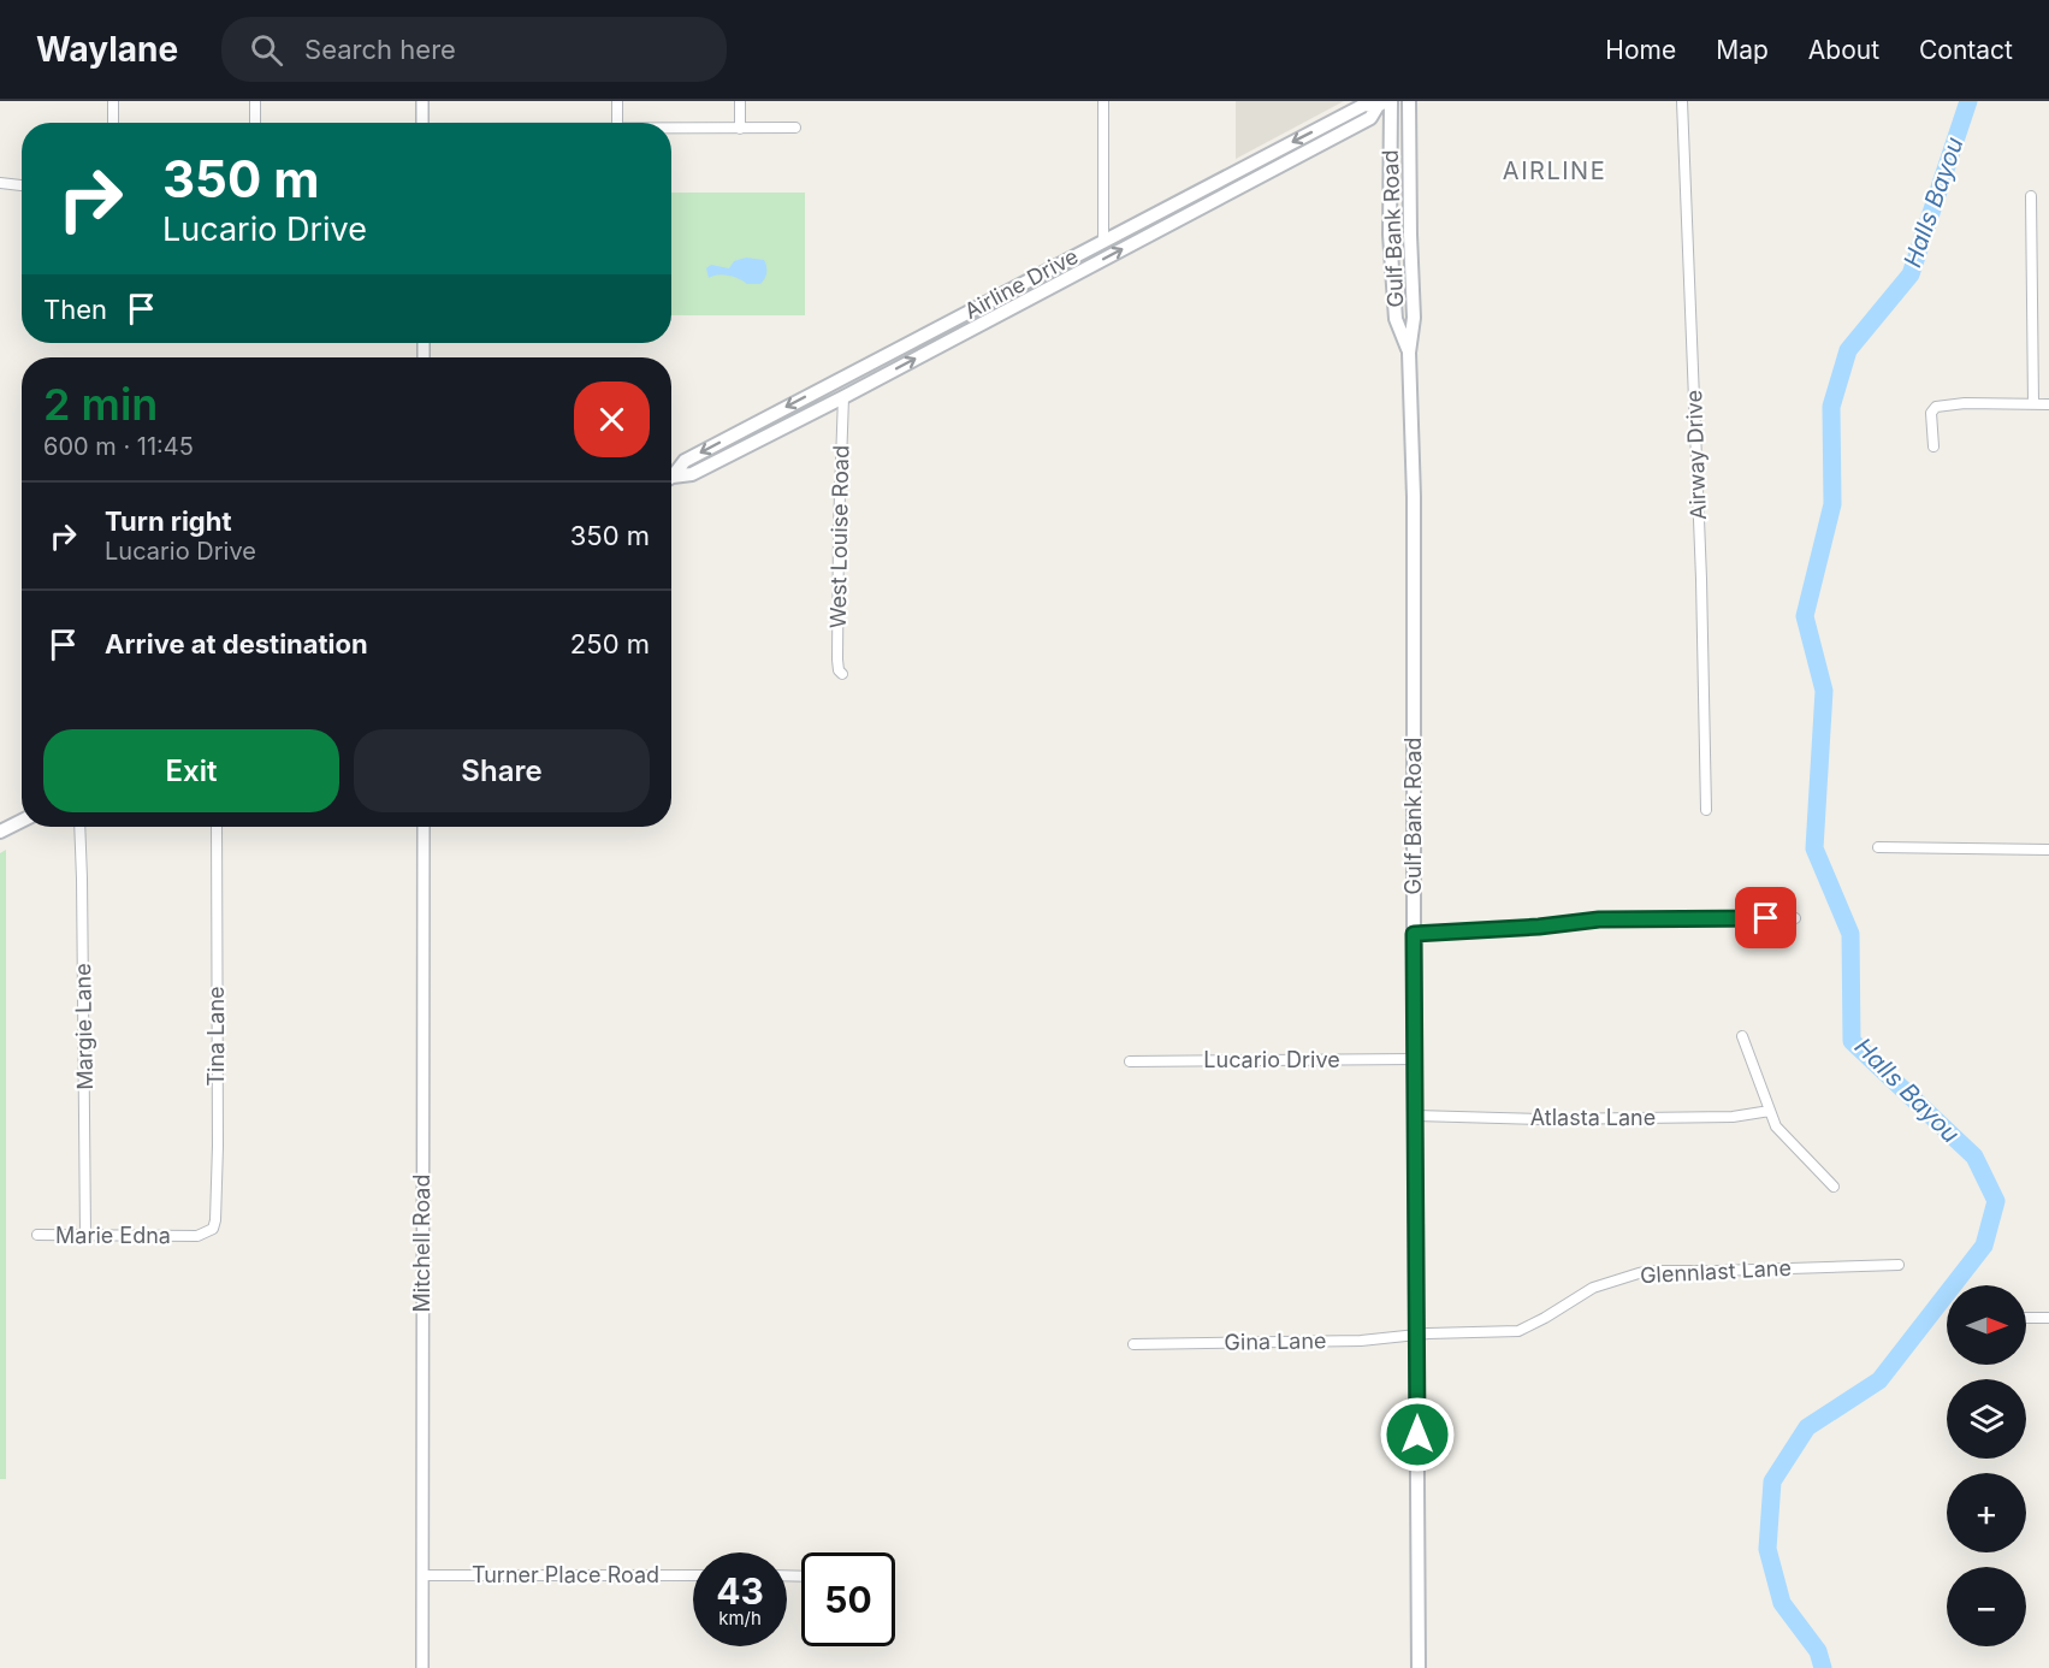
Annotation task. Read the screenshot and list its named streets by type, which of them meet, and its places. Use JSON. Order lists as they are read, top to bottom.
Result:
{
  "streets": {
    "main road": ["Gulf Bank Road", "Airline Drive"],
    "street": [
      "Airway Drive",
      "West Louise Road",
      "Margie Lane",
      "Tina Lane",
      "Lucario Drive",
      "Atlasta Lane",
      "Marie Edna",
      "Mitchell Road",
      "Glennlast Lane",
      "Gina Lane",
      "Turner Place Road"
    ]
  },
  "crossings": [
    ["Gulf Bank Road", "Airline Drive"],
    ["Gulf Bank Road", "Lucario Drive"],
    ["Gulf Bank Road", "Atlasta Lane"],
    ["Gulf Bank Road", "Glennlast Lane"],
    ["Gulf Bank Road", "Gina Lane"],
    ["Airline Drive", "West Louise Road"],
    ["Margie Lane", "Marie Edna"],
    ["Tina Lane", "Marie Edna"],
    ["Mitchell Road", "Turner Place Road"],
    ["Glennlast Lane", "Gina Lane"]
  ],
  "districts": ["AIRLINE"],
  "water": ["Halls Bayou"],
  "north": "right",
  "page": {
    "header": "Waylane",
    "search": "Search here",
    "nav": [
      "Home",
      "Map",
      "About",
      "Contact"
    ],
    "turn": ["350 m", "Lucario Drive"],
    "then": "Then",
    "heading": ["2 min", "600 m · 11:45"],
    "list": [
      {
        "name": "Turn right",
        "note": "Lucario Drive",
        "value": "350 m"
      },
      {
        "name": "Arrive at destination",
        "value": "250 m"
      }
    ],
    "buttons": ["Exit", "Share"],
    "map_buttons": ["+", "−"],
    "speed": "43 km/h",
    "limit": "50"
  }
}
